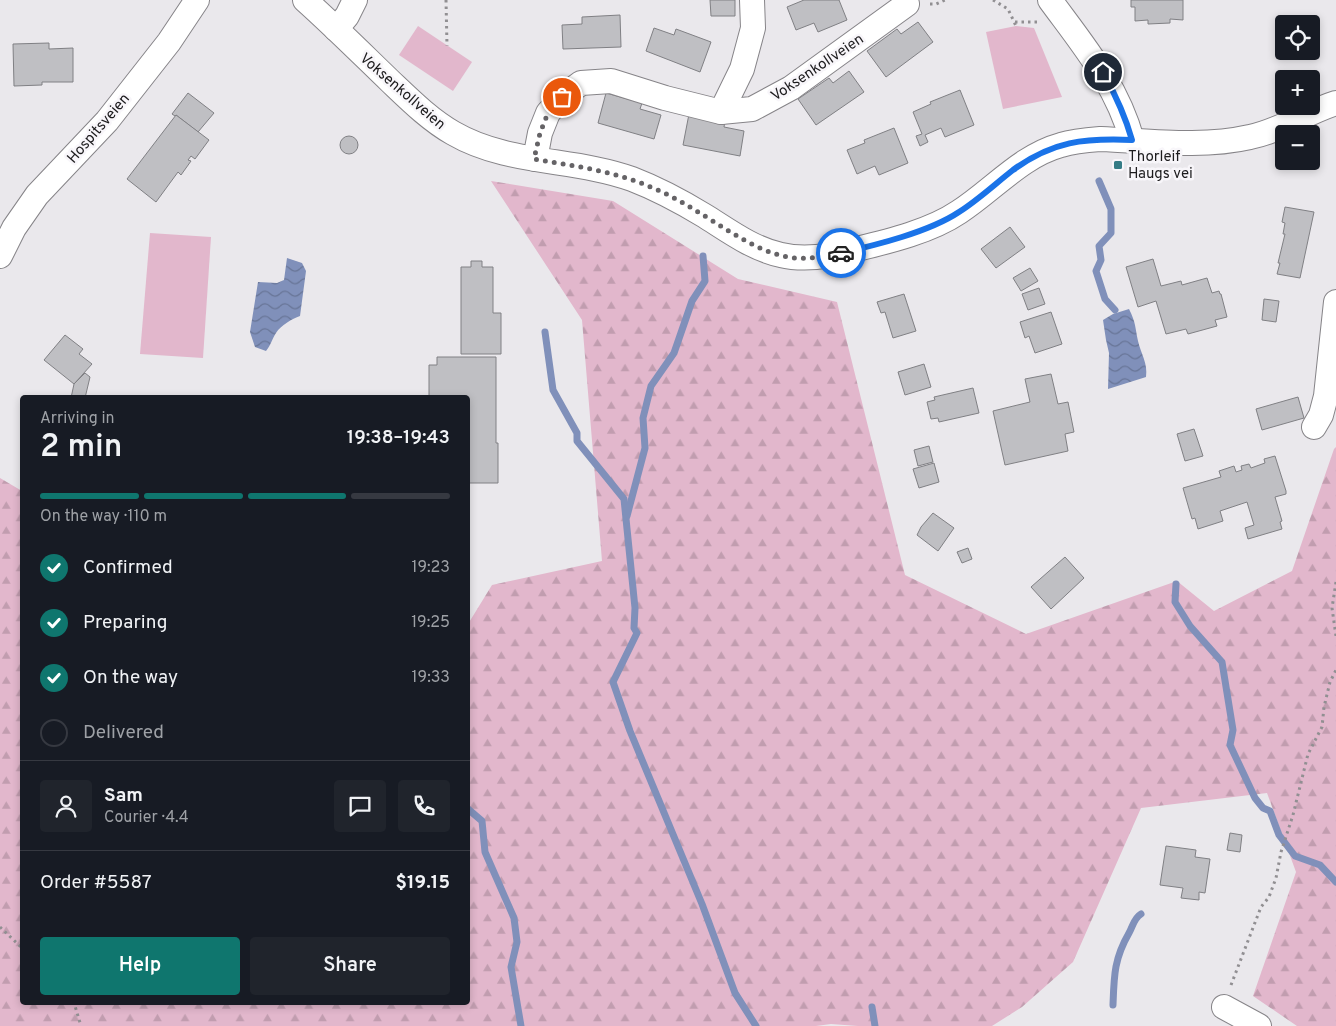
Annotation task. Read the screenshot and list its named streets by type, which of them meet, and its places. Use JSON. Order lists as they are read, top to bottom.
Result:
{
  "streets": {
    "street": ["Voksenkollveien", "Hospitsveien"]
  },
  "places": {
    "transit": ["Thorleif Haugs vei"]
  },
  "page": {
    "map_buttons": ["+", "−"],
    "heading": ["2 min", "Arriving in", "19:38–19:43"],
    "panel": [
      "Sam",
      "Courier · 4.4",
      "Order #5587",
      "$19.15"
    ],
    "bar": "On the way · 110 m",
    "list": [
      ["Confirmed", "19:23"],
      ["Preparing", "19:25"],
      ["On the way", "19:33"],
      "Delivered"
    ],
    "buttons": ["Help", "Share"]
  }
}
